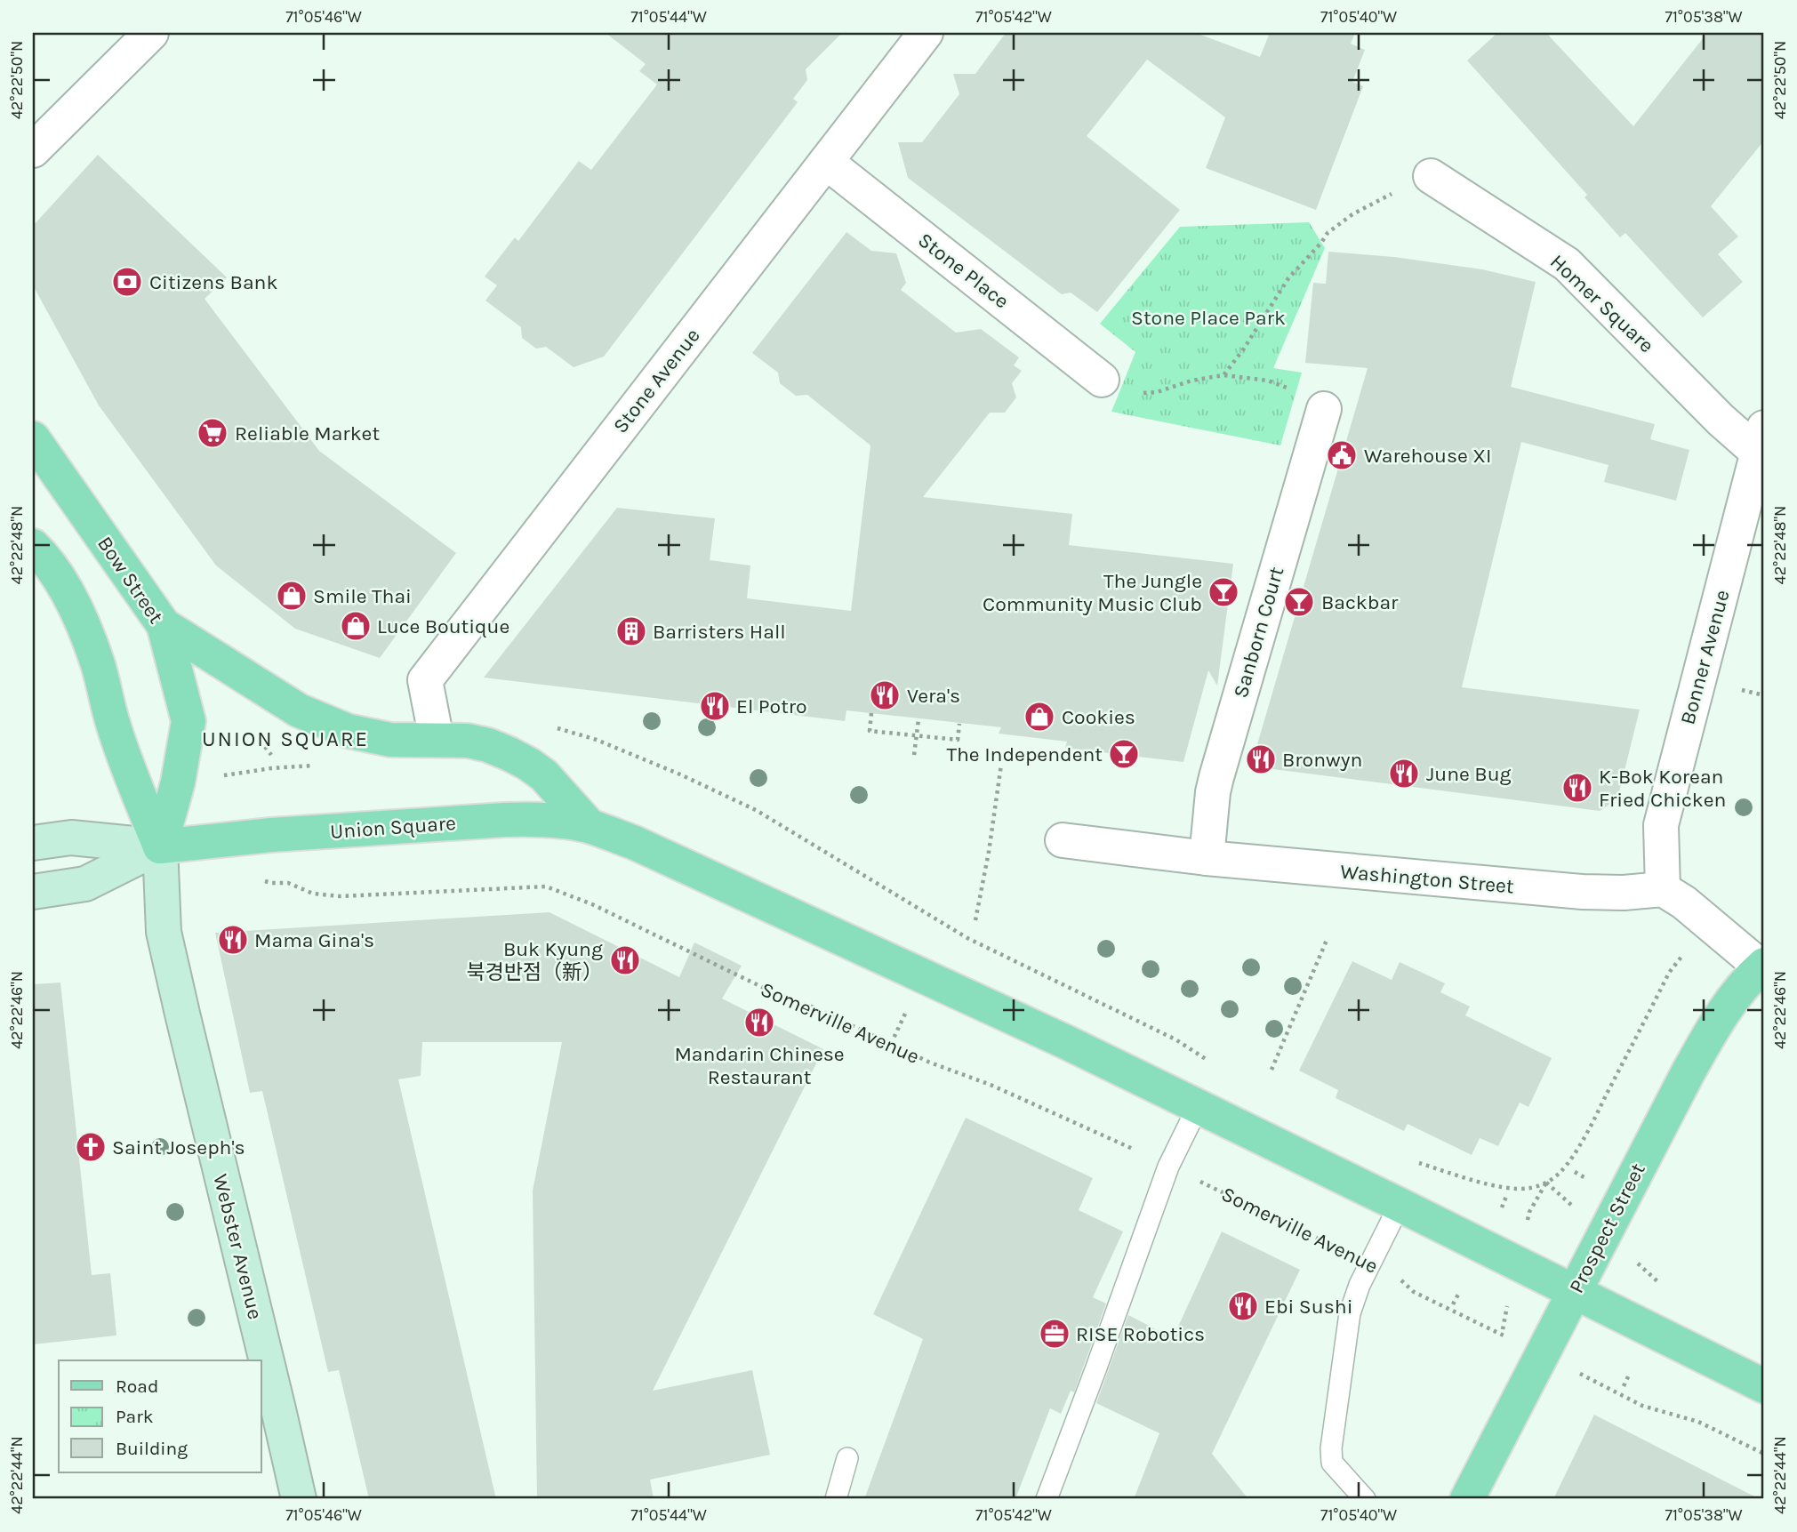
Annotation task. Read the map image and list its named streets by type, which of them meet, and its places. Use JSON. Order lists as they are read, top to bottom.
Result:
{
  "streets": {
    "main road": [
      "Bow Street",
      "Union Square",
      "Prospect Street",
      "Webster Avenue"
    ],
    "street": [
      "Stone Place",
      "Homer Square",
      "Stone Avenue",
      "Sanborn Court",
      "Bonner Avenue",
      "Washington Street"
    ],
    "path": ["Somerville Avenue"]
  },
  "crossings": [
    ["Stone Place", "Stone Avenue"],
    ["Homer Square", "Bonner Avenue"],
    ["Bow Street", "Union Square"],
    ["Bow Street", "Webster Avenue"],
    ["Sanborn Court", "Washington Street"],
    ["Bonner Avenue", "Washington Street"],
    ["Union Square", "Webster Avenue"]
  ],
  "districts": ["UNION SQUARE"],
  "parks": ["Stone Place Park"],
  "places": {
    "bank": ["Citizens Bank"],
    "supermarket": ["Reliable Market"],
    "public building": ["Warehouse XI"],
    "bar": ["The Jungle Community Music Club", "Backbar", "The Independent"],
    "shop": ["Smile Thai", "Luce Boutique", "Cookies"],
    "building": ["Barristers Hall"],
    "restaurant": [
      "Vera's",
      "El Potro",
      "Bronwyn",
      "June Bug",
      "K-Bok Korean Fried Chicken",
      "Mama Gina's",
      "Buk Kyung 북경반점（新）",
      "Mandarin Chinese Restaurant",
      "Ebi Sushi"
    ],
    "church": ["Saint Joseph's"],
    "office": ["RISE Robotics"]
  },
  "legend": ["Road", "Park", "Building"],
  "coordinates": [
    "71°05'46\"W",
    "71°05'44\"W",
    "71°05'42\"W",
    "71°05'40\"W",
    "71°05'38\"W",
    "42°22'50\"N",
    "42°22'48\"N",
    "42°22'46\"N",
    "42°22'44\"N"
  ]
}
